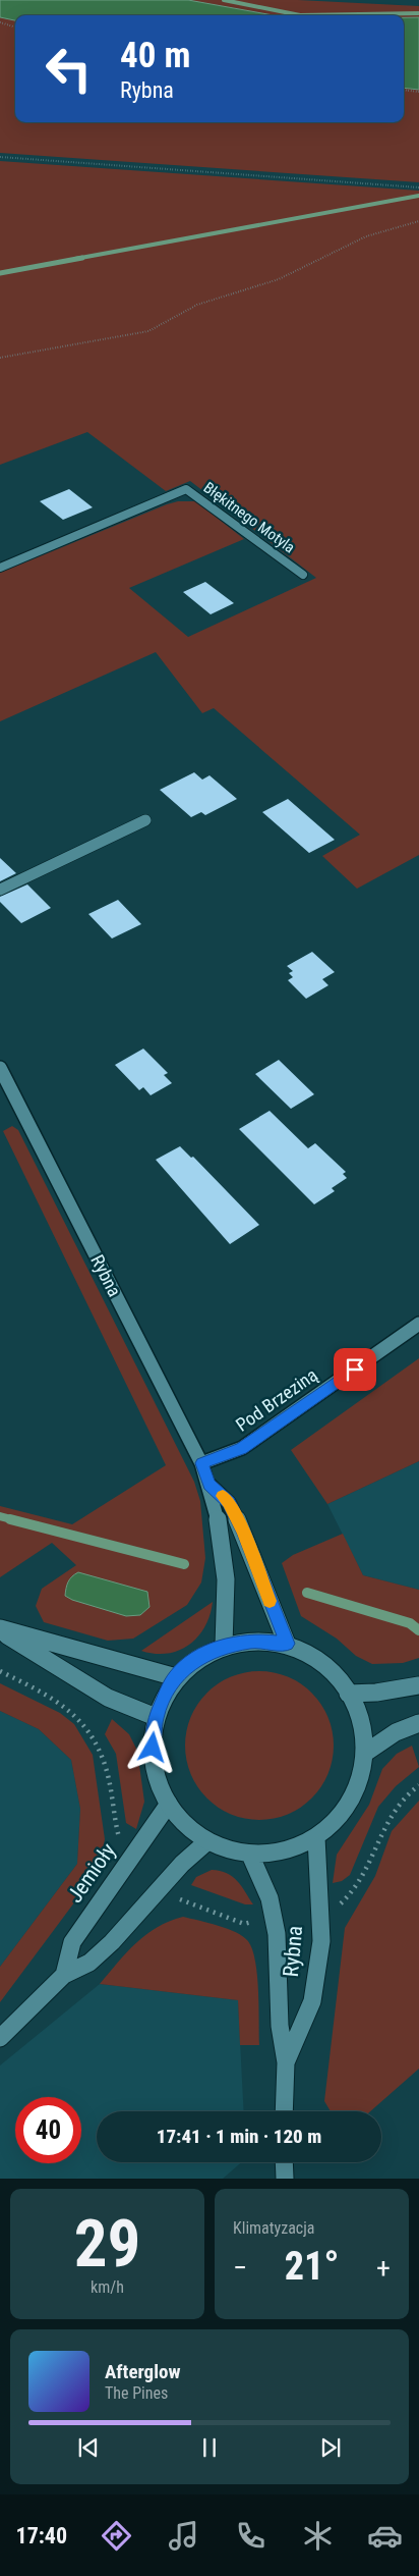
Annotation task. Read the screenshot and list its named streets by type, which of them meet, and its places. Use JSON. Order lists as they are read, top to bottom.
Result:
{
  "streets": {
    "street": [
      "Błękitnego Motyla",
      "Rybna",
      "Pod Brzeziną",
      "Jemioły"
    ]
  },
  "crossings": [
    ["Rybna", "Pod Brzeziną"]
  ],
  "page": {
    "turn": ["40 m", "Rybna"],
    "limit": "40",
    "trip": "17:41 · 1 min · 120 m",
    "tile": [
      ["29", "km/h"],
      "Klimatyzacja"
    ],
    "heat": ["−", "21°", "+"],
    "song": ["Afterglow", "The Pines"],
    "tabs": "17:40"
  }
}
